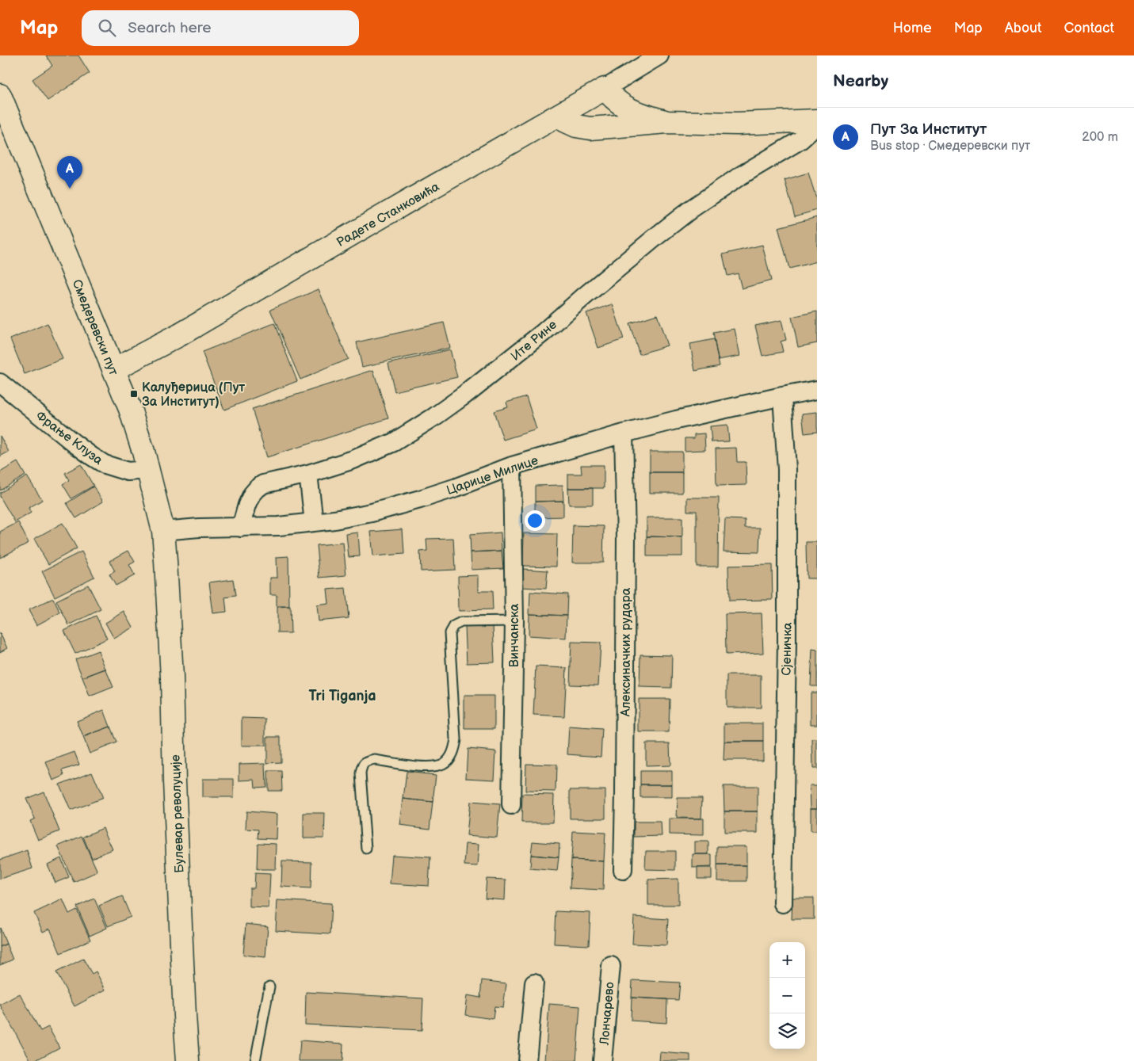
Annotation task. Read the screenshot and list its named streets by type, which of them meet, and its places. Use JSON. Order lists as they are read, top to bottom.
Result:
{
  "streets": {
    "main road": ["Радете Станковића", "Смедеревски пут", "Булевар револуције"],
    "street": [
      "Ите Рине",
      "Фрање Клуза",
      "Царице Милице",
      "Винчанска",
      "Сјеничка",
      "Алексиначких рудара",
      "Лончарево"
    ]
  },
  "crossings": [
    ["Радете Станковића", "Смедеревски пут"],
    ["Смедеревски пут", "Фрање Клуза"],
    ["Смедеревски пут", "Царице Милице"],
    ["Смедеревски пут", "Булевар револуције"],
    ["Ите Рине", "Царице Милице"],
    ["Царице Милице", "Винчанска"],
    ["Царице Милице", "Сјеничка"],
    ["Царице Милице", "Алексиначких рудара"]
  ],
  "districts": ["Tri Tiganja"],
  "places": {
    "transit": ["Калуђерица (Пут За Институт)"]
  },
  "page": {
    "header": "Map",
    "search": "Search here",
    "nav": [
      "Home",
      "Map",
      "About",
      "Contact"
    ],
    "heading": "Nearby",
    "list": [
      {
        "mark": "A",
        "name": "Пут За Институт",
        "note": "Bus stop · Смедеревски пут",
        "value": "200 m"
      }
    ],
    "pins": "A",
    "map_buttons": ["+", "−"]
  }
}
